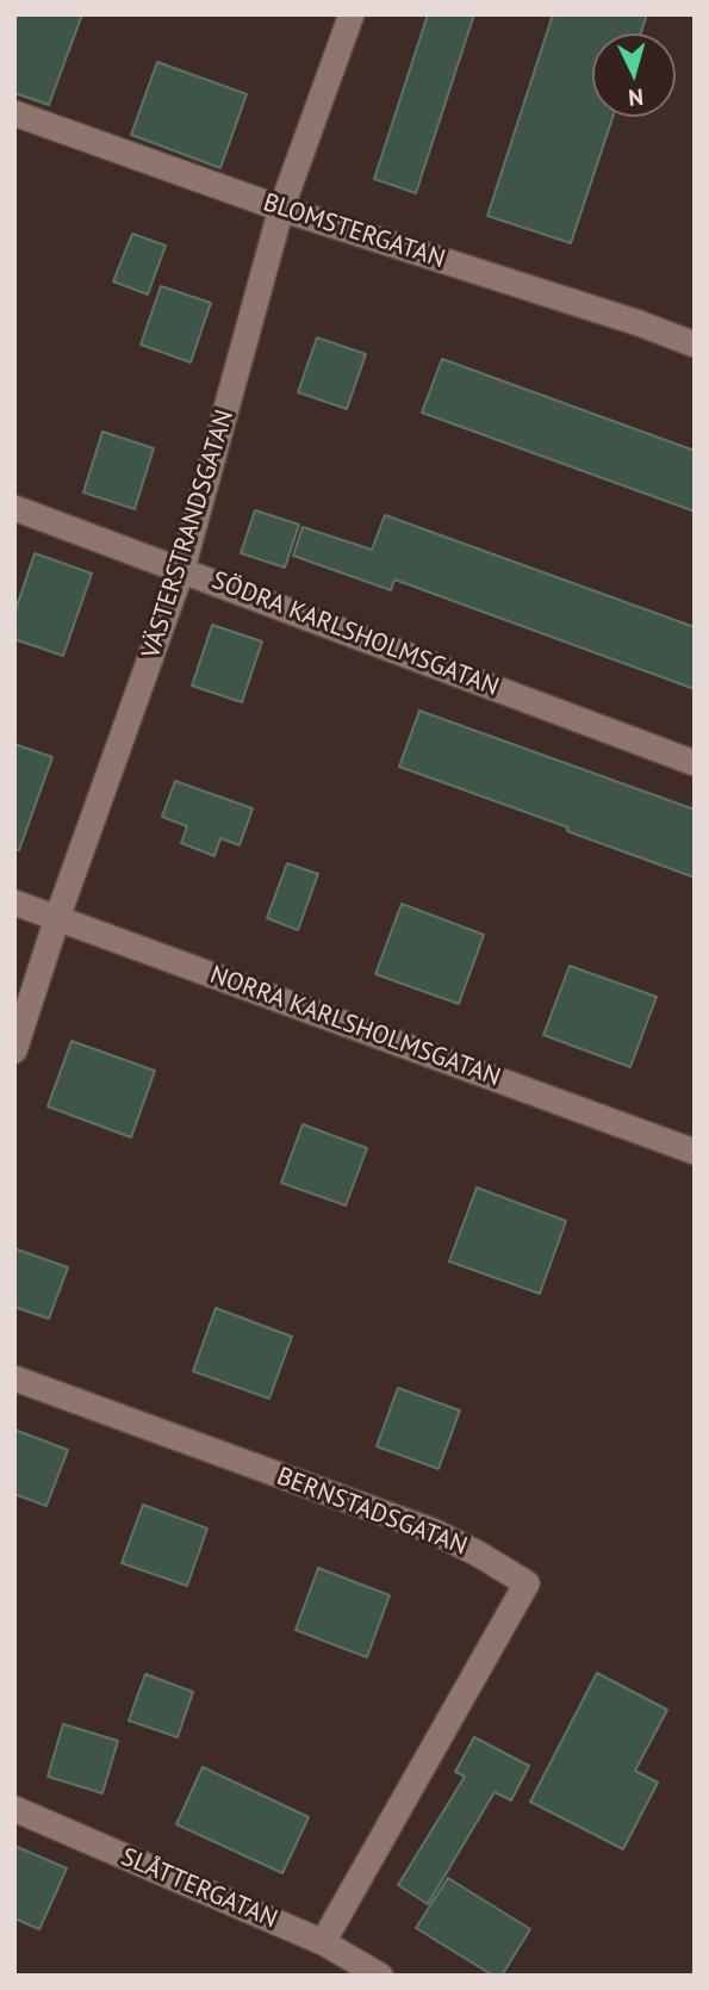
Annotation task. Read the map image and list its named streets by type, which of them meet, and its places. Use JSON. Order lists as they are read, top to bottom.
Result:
{
  "streets": {
    "street": [
      "BLOMSTERGATAN",
      "VÄSTERSTRANDSGATAN",
      "SÖDRA KARLSHOLMSGATAN",
      "NORRA KARLSHOLMSGATAN",
      "BERNSTADSGATAN",
      "SLÅTTERGATAN"
    ]
  },
  "crossings": [
    ["BLOMSTERGATAN", "VÄSTERSTRANDSGATAN"],
    ["VÄSTERSTRANDSGATAN", "SÖDRA KARLSHOLMSGATAN"],
    ["VÄSTERSTRANDSGATAN", "NORRA KARLSHOLMSGATAN"],
    ["BERNSTADSGATAN", "SLÅTTERGATAN"]
  ],
  "north": "bottom"
}
